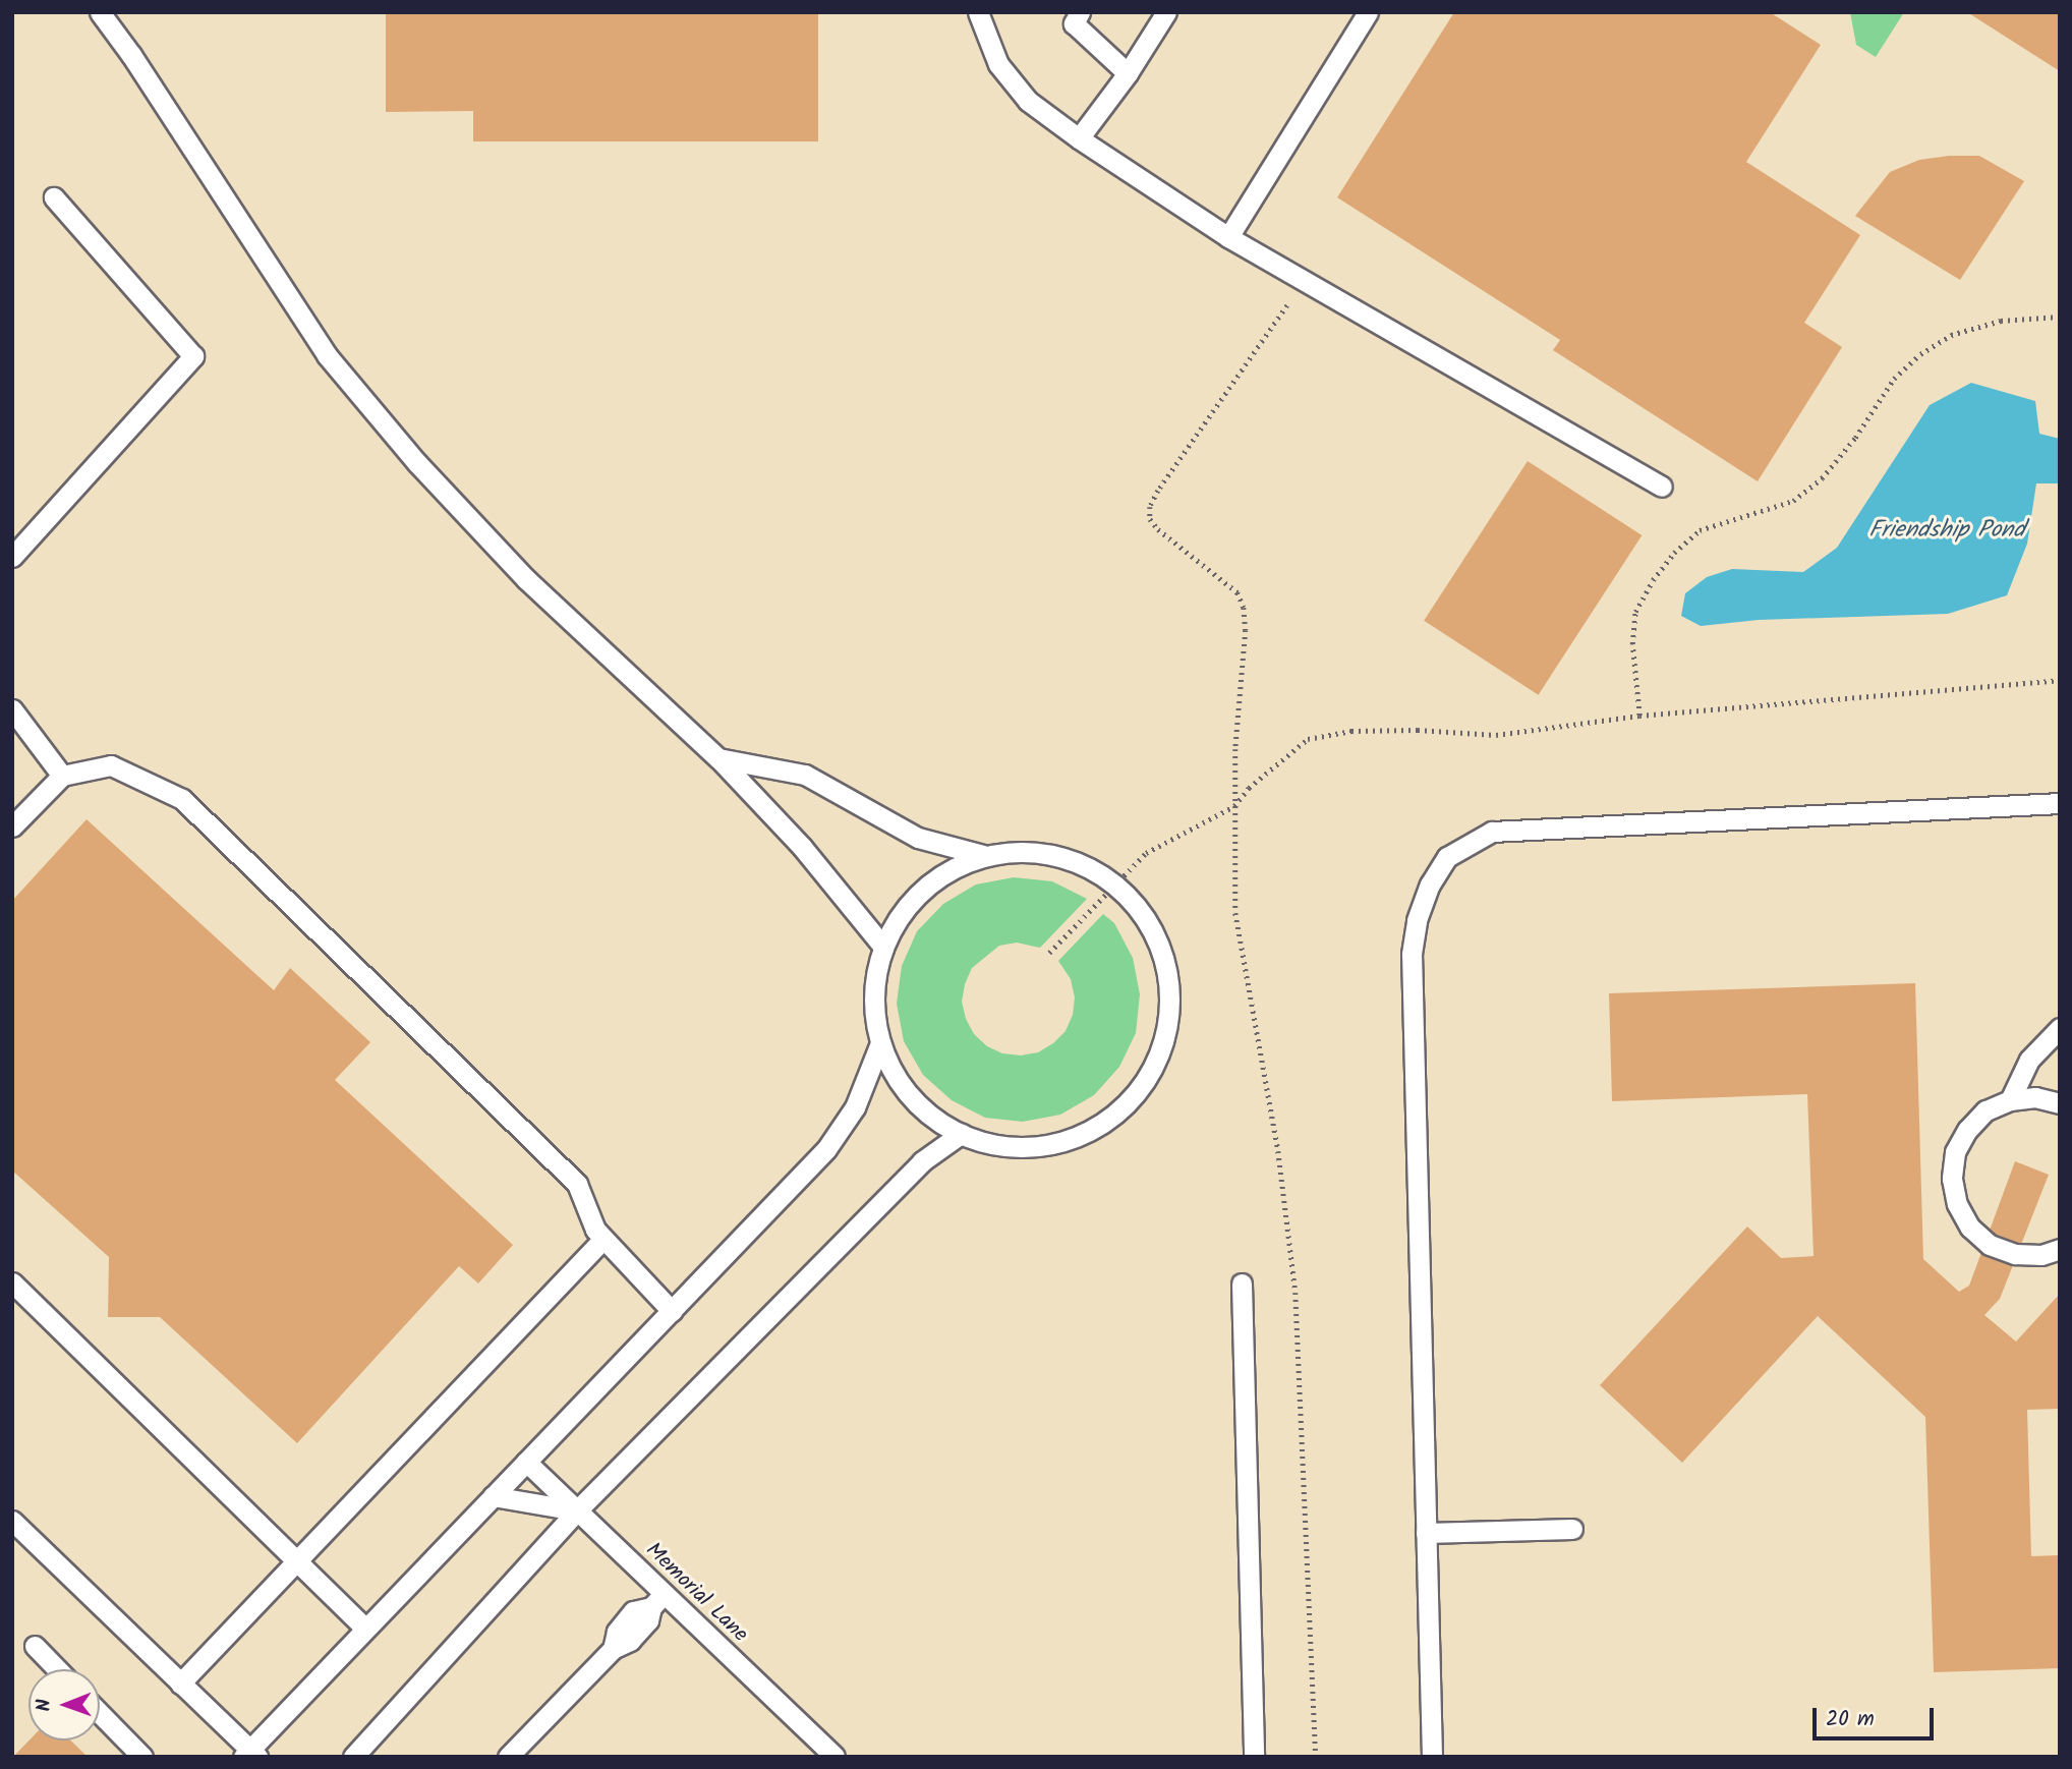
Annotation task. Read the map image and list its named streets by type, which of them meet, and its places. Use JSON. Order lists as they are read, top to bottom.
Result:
{
  "streets": {
    "lane": ["Memorial Lane"]
  },
  "water": ["Friendship Pond"],
  "scale_bar": "20 m",
  "north": "left"
}
